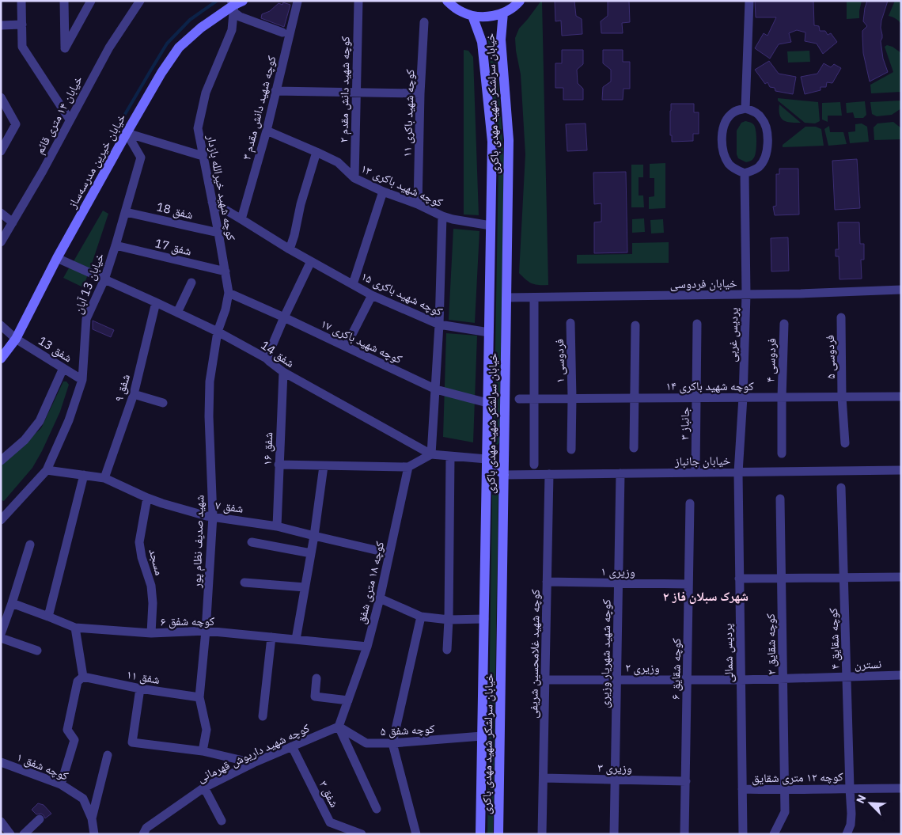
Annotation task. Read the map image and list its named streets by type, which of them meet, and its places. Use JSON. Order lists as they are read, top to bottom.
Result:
{
  "streets": {
    "main road": ["خیابان سرلشکر شهید مهدی باکری", "خیابان خیرین مدرسه‌ساز"],
    "street": [
      "کوچه شهید دانش مقدم ۲",
      "کوچه شهید دانش مقدم ۳",
      "کوچه شهید باکری ۱۱",
      "خیابان ۱۴ متری قائم",
      "کوچه شهید باکری ۱۳",
      "کوچه شهید خیرالله بازدار",
      "شفق 18",
      "شفق 17",
      "خیابان 13 آبان",
      "خیابان فردوسی",
      "کوچه شهید باکری ۱۵",
      "پردیس غربی",
      "کوچه شهید باکری ۱۷",
      "شفق 13",
      "شفق 14",
      "فردوسی ۵",
      "فردوسی ۴",
      "فردوسی ۱",
      "کوچه شهید باکری ۱۴",
      "شفق ۹",
      "جانباز ۳",
      "شفق ۱۶",
      "خیابان جانباز",
      "شفق ۷",
      "شهید صدیف نظام پور",
      "مسجد",
      "وزیری ۱",
      "کوچه ۱۸ متری شفق",
      "کوچه شفق ۶",
      "کوچه شقایق ۴",
      "کوچه شقایق ۲",
      "پردیس شمالی",
      "کوچه شهید غلامحسین شریفی",
      "کوچه شهید شهریار وزیری",
      "نسترن",
      "وزیری ۲",
      "کوچه شقایق ۶",
      "شفق ۱۱",
      "کوچه شفق ۵",
      "کوچه شهید داریوش قهرمانی",
      "کوچه شفق ۱",
      "وزیری ۳",
      "کوچه ۱۲ متری شقایق",
      "شفق ۳"
    ]
  },
  "crossings": [
    ["کوچه شهید دانش مقدم ۲", "کوچه شهید باکری ۱۳"],
    ["خیابان سرلشکر شهید مهدی باکری", "کوچه شهید باکری ۱۳"],
    ["خیابان سرلشکر شهید مهدی باکری", "خیابان فردوسی"],
    ["خیابان سرلشکر شهید مهدی باکری", "کوچه شهید باکری ۱۵"],
    ["خیابان سرلشکر شهید مهدی باکری", "کوچه شهید باکری ۱۷"],
    ["خیابان سرلشکر شهید مهدی باکری", "شفق 14"],
    ["خیابان سرلشکر شهید مهدی باکری", "خیابان جانباز"],
    ["خیابان سرلشکر شهید مهدی باکری", "کوچه شفق ۵"],
    ["کوچه شهید دانش مقدم ۳", "کوچه شهید باکری ۱۳"],
    ["کوچه شهید دانش مقدم ۳", "کوچه شهید باکری ۱۵"],
    ["کوچه شهید باکری ۱۱", "کوچه شهید باکری ۱۳"],
    ["خیابان خیرین مدرسه‌ساز", "کوچه شهید خیرالله بازدار"],
    ["خیابان خیرین مدرسه‌ساز", "خیابان 13 آبان"],
    ["خیابان خیرین مدرسه‌ساز", "شفق 13"],
    ["خیابان خیرین مدرسه‌ساز", "شفق 14"],
    ["کوچه شهید خیرالله بازدار", "شفق 18"],
    ["کوچه شهید خیرالله بازدار", "شفق 17"],
    ["کوچه شهید خیرالله بازدار", "کوچه شهید باکری ۱۵"],
    ["کوچه شهید خیرالله بازدار", "کوچه شهید باکری ۱۷"],
    ["کوچه شهید خیرالله بازدار", "شفق 14"],
    ["کوچه شهید خیرالله بازدار", "شهید صدیف نظام پور"],
    ["شفق 18", "خیابان 13 آبان"],
    ["شفق 17", "خیابان 13 آبان"],
    ["خیابان 13 آبان", "شفق 13"],
    ["خیابان 13 آبان", "شفق 14"],
    ["خیابان 13 آبان", "شفق ۷"],
    ["خیابان فردوسی", "پردیس غربی"],
    ["پردیس غربی", "کوچه شهید باکری ۱۴"],
    ["پردیس غربی", "خیابان جانباز"],
    ["پردیس غربی", "پردیس شمالی"],
    ["شفق 14", "شفق ۹"],
    ["شفق 14", "شفق ۱۶"],
    ["شفق 14", "شهید صدیف نظام پور"],
    ["فردوسی ۵", "کوچه شهید باکری ۱۴"],
    ["فردوسی ۴", "کوچه شهید باکری ۱۴"],
    ["فردوسی ۱", "کوچه شهید باکری ۱۴"],
    ["کوچه شهید باکری ۱۴", "جانباز ۳"],
    ["شفق ۹", "شفق ۷"],
    ["جانباز ۳", "خیابان جانباز"],
    ["شفق ۱۶", "شفق ۷"],
    ["خیابان جانباز", "پردیس شمالی"],
    ["خیابان جانباز", "کوچه شهید غلامحسین شریفی"],
    ["خیابان جانباز", "کوچه شهید شهریار وزیری"],
    ["شفق ۷", "شهید صدیف نظام پور"],
    ["شفق ۷", "مسجد"],
    ["شفق ۷", "کوچه ۱۸ متری شفق"],
    ["شهید صدیف نظام پور", "کوچه شفق ۶"],
    ["شهید صدیف نظام پور", "شفق ۱۱"],
    ["مسجد", "کوچه شفق ۶"],
    ["وزیری ۱", "کوچه شهید غلامحسین شریفی"],
    ["وزیری ۱", "کوچه شهید شهریار وزیری"],
    ["وزیری ۱", "کوچه شقایق ۶"],
    ["کوچه ۱۸ متری شفق", "کوچه شفق ۶"],
    ["کوچه ۱۸ متری شفق", "کوچه شفق ۵"],
    ["کوچه ۱۸ متری شفق", "کوچه شهید داریوش قهرمانی"],
    ["کوچه شقایق ۴", "نسترن"],
    ["کوچه شقایق ۴", "کوچه ۱۲ متری شقایق"],
    ["کوچه شقایق ۲", "نسترن"],
    ["کوچه شقایق ۲", "کوچه ۱۲ متری شقایق"],
    ["پردیس شمالی", "نسترن"],
    ["پردیس شمالی", "وزیری ۲"],
    ["پردیس شمالی", "کوچه ۱۲ متری شقایق"],
    ["کوچه شهید غلامحسین شریفی", "وزیری ۲"],
    ["کوچه شهید غلامحسین شریفی", "وزیری ۳"],
    ["کوچه شهید شهریار وزیری", "وزیری ۲"],
    ["کوچه شهید شهریار وزیری", "وزیری ۳"],
    ["نسترن", "وزیری ۲"],
    ["وزیری ۲", "کوچه شقایق ۶"],
    ["کوچه شقایق ۶", "وزیری ۳"],
    ["کوچه شفق ۵", "کوچه شهید داریوش قهرمانی"],
    ["کوچه شهید داریوش قهرمانی", "شفق ۳"]
  ],
  "districts": ["شهرک سبلان فاز ۲"],
  "north": "top left"
}
